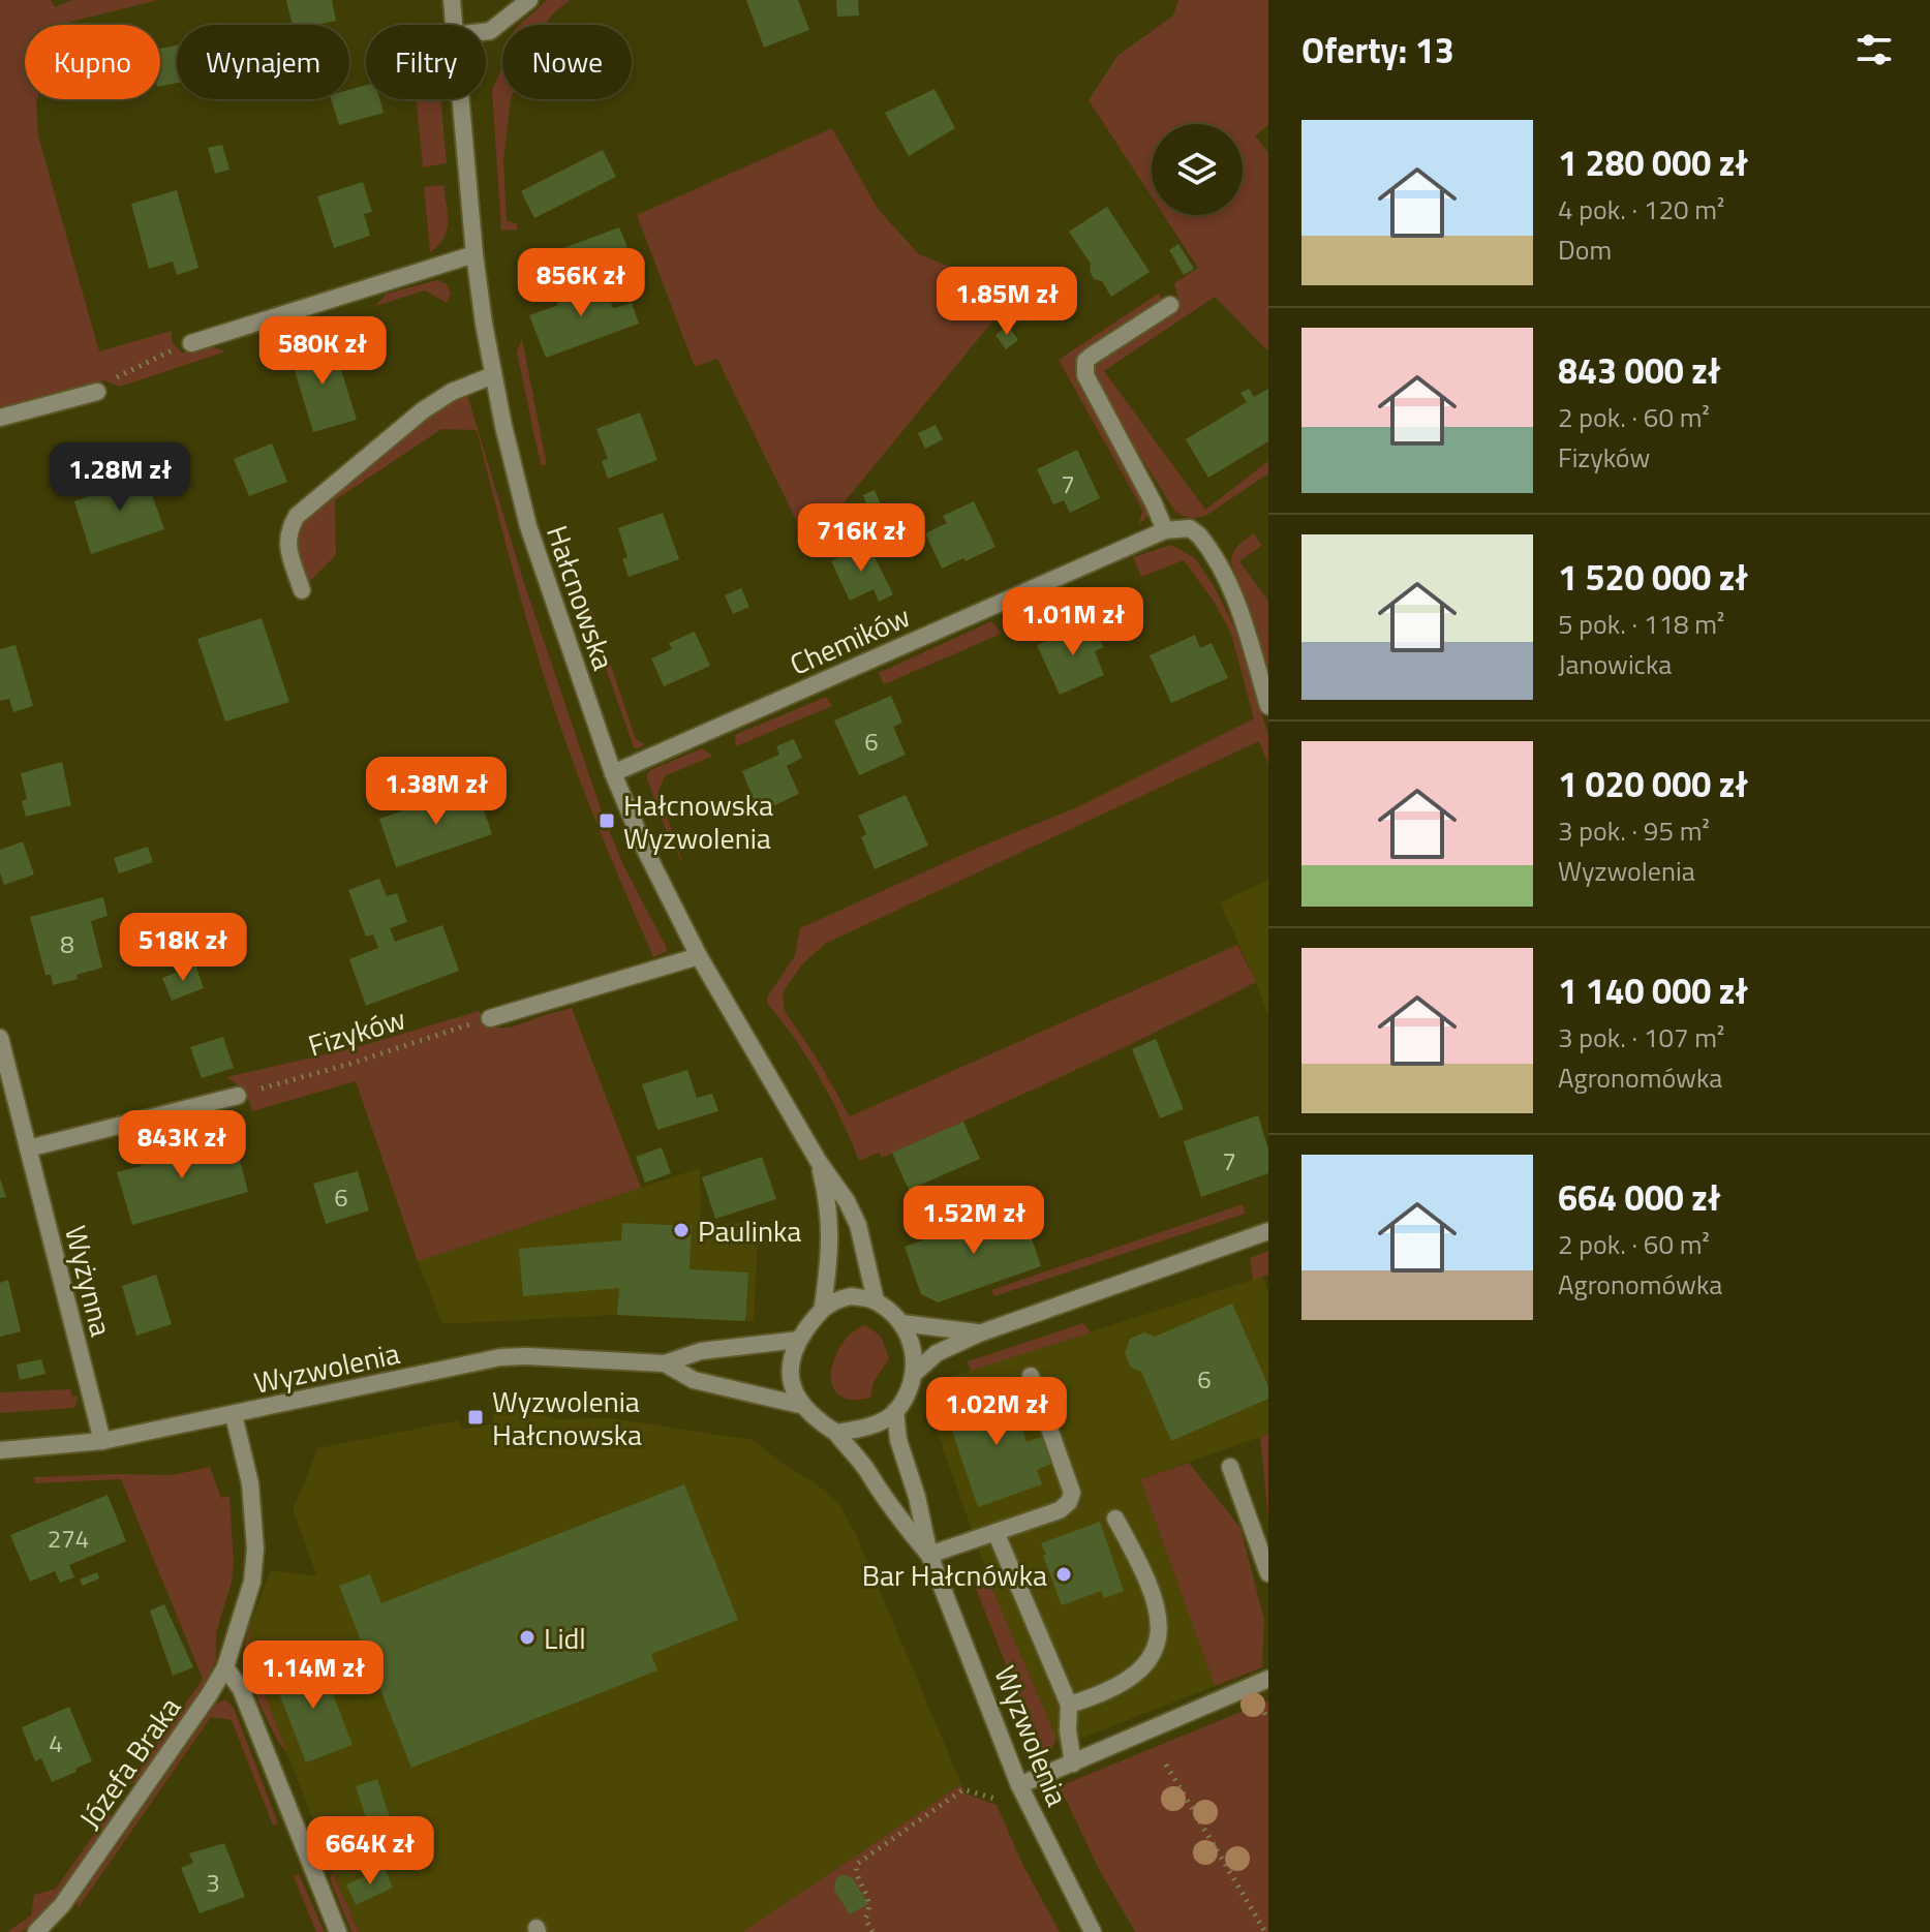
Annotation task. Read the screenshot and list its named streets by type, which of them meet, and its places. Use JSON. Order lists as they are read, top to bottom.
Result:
{
  "streets": {
    "street": [
      "Hałcnowska",
      "Chemików",
      "Wyżynna",
      "Wyzwolenia",
      "Józefa Braka"
    ],
    "path": ["Fizyków"]
  },
  "crossings": [
    ["Hałcnowska", "Chemików"],
    ["Hałcnowska", "Wyzwolenia"],
    ["Wyżynna", "Wyzwolenia"],
    ["Wyzwolenia", "Józefa Braka"]
  ],
  "places": {
    "transit": ["Hałcnowska Wyzwolenia", "Wyzwolenia Hałcnowska"],
    "other": ["Paulinka", "Bar Hałcnówka", "Lidl"]
  },
  "house_numbers": [
    "7",
    "6",
    "8",
    "7",
    "6",
    "6",
    "274",
    "4",
    "3"
  ],
  "page": {
    "heading": "Oferty: 13",
    "chip": [
      "Kupno",
      "Wynajem",
      "Filtry",
      "Nowe"
    ],
    "list": [
      {
        "name": "1 280 000 zł",
        "note": "4 pok. · 120 m² · Dom"
      },
      {
        "name": "843 000 zł",
        "note": "2 pok. · 60 m² · Fizyków"
      },
      {
        "name": "1 520 000 zł",
        "note": "5 pok. · 118 m² · Janowicka"
      },
      {
        "name": "1 020 000 zł",
        "note": "3 pok. · 95 m² · Wyzwolenia"
      },
      {
        "name": "1 140 000 zł",
        "note": "3 pok. · 107 m² · Agronomówka"
      },
      {
        "name": "664 000 zł",
        "note": "2 pok. · 60 m² · Agronomówka"
      }
    ],
    "price": [
      "856K zł",
      "1.85M zł",
      "580K zł",
      "1.28M zł",
      "716K zł",
      "1.01M zł",
      "1.38M zł",
      "518K zł",
      "843K zł",
      "1.52M zł",
      "1.02M zł",
      "1.14M zł",
      "664K zł"
    ]
  }
}
